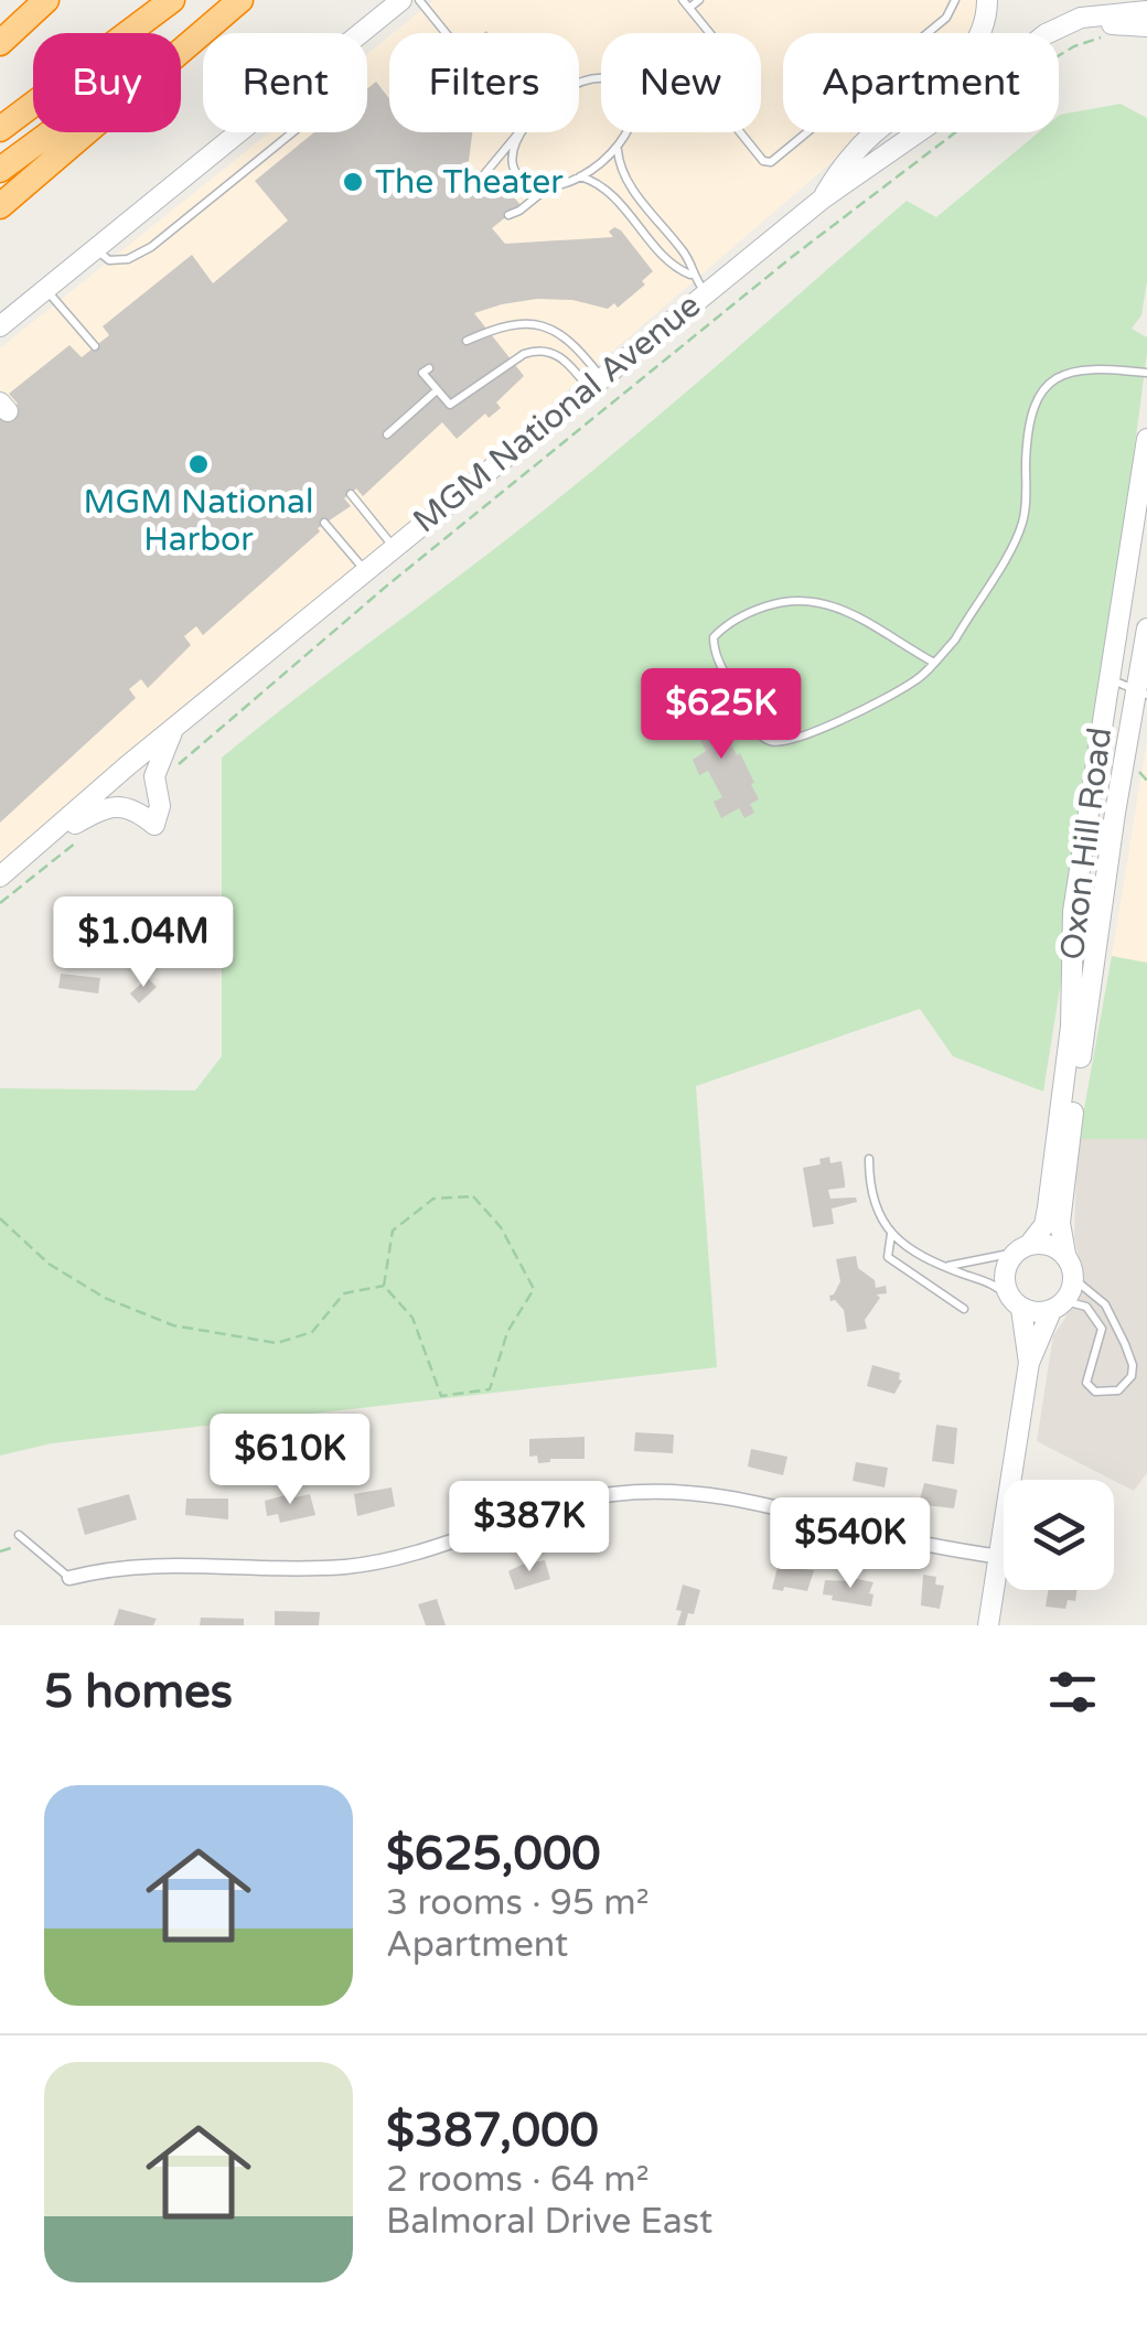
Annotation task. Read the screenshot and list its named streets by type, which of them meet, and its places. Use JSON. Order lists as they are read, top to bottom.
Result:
{
  "streets": {
    "main road": ["MGM National Avenue", "Oxon Hill Road"]
  },
  "places": ["The Theater", "MGM National Harbor"],
  "page": {
    "chip": [
      "Buy",
      "Rent",
      "Filters",
      "New",
      "Apartment"
    ],
    "price": [
      "$625K",
      "$1.04M",
      "$610K",
      "$387K",
      "$540K"
    ],
    "heading": "5 homes",
    "list": [
      {
        "name": "$625,000",
        "note": "3 rooms · 95 m² · Apartment"
      },
      {
        "name": "$387,000",
        "note": "2 rooms · 64 m² · Balmoral Drive East"
      }
    ]
  }
}
